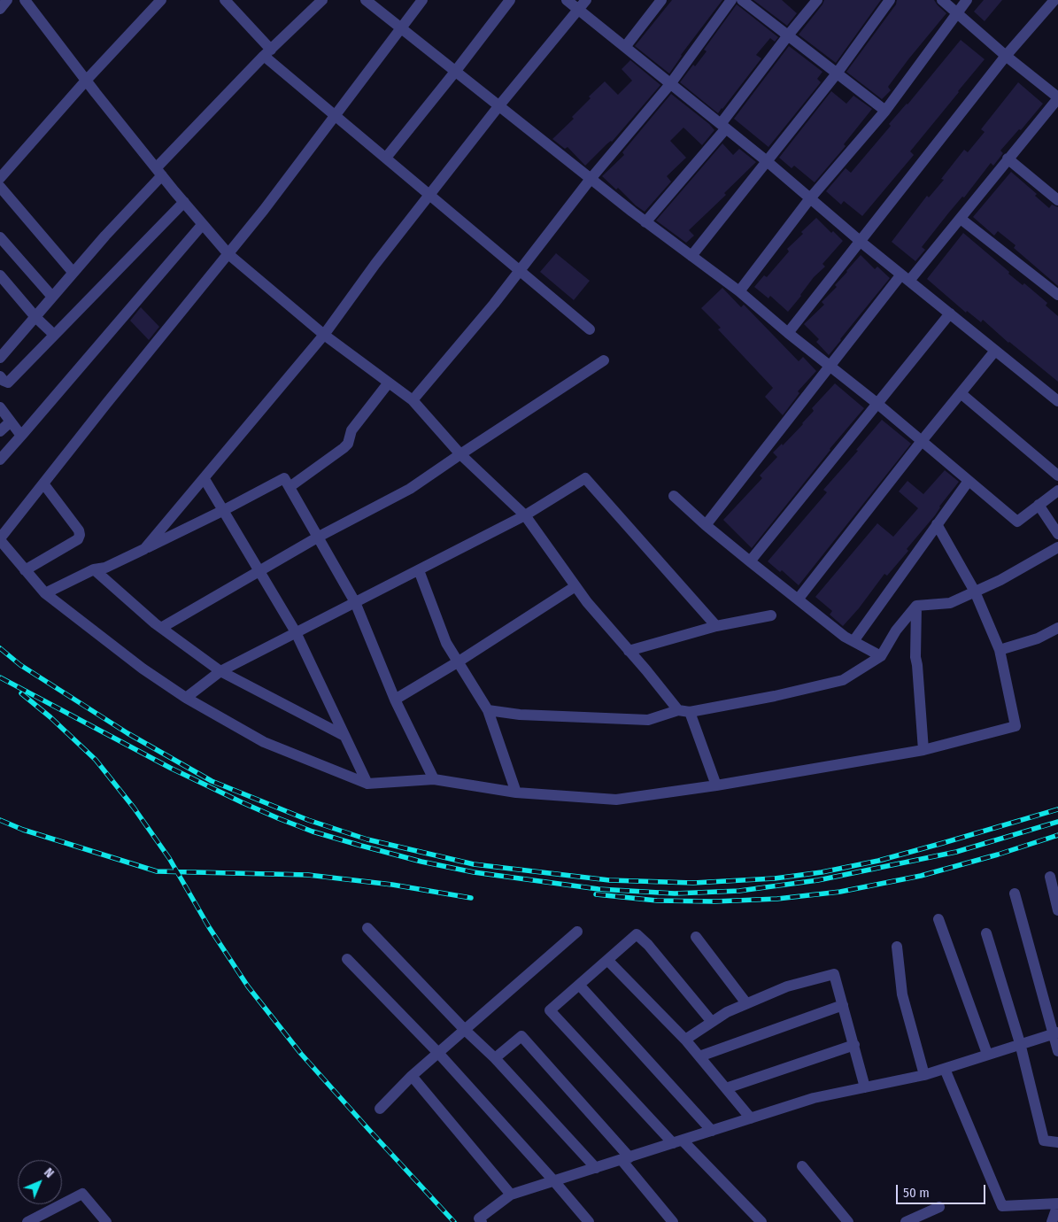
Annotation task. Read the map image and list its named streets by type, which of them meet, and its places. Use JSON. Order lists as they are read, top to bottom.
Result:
{
  "scale_bar": "50 m",
  "north": "top right"
}
